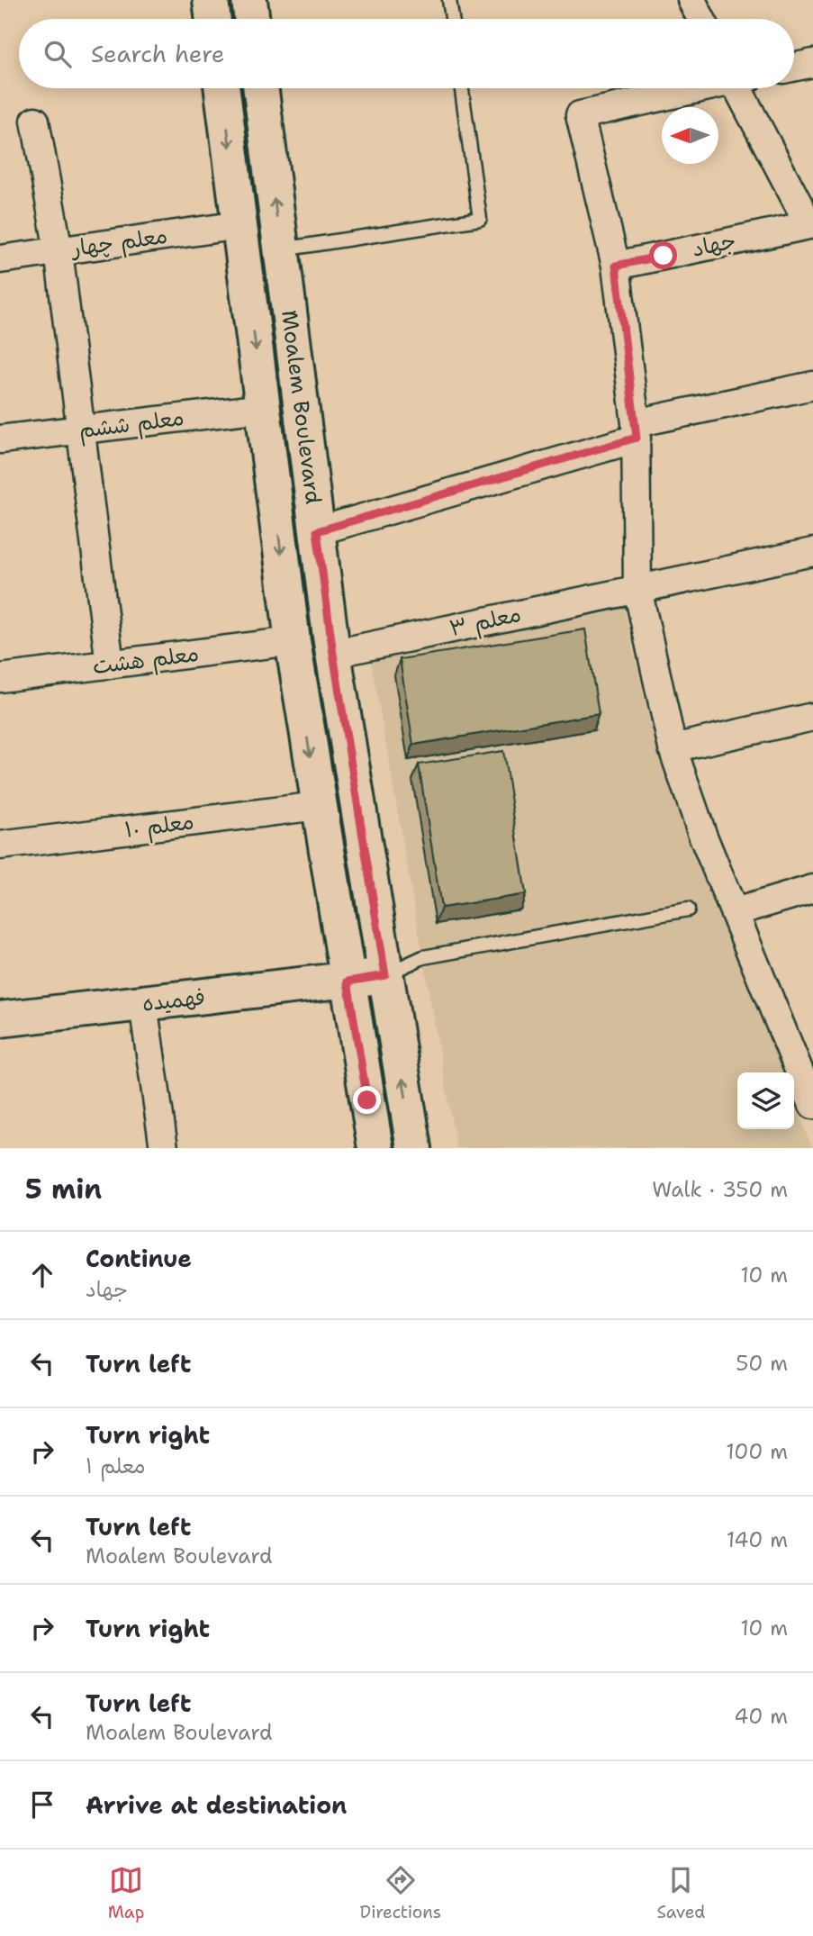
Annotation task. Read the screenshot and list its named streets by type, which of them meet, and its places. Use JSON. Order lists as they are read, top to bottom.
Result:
{
  "streets": {
    "main road": ["Moalem Boulevard", "فهمیده"],
    "street": [
      "معلم چهار",
      "جهاد",
      "معلم ششم",
      "معلم ۳",
      "معلم هشت",
      "معلم ۱۰"
    ]
  },
  "crossings": [
    ["معلم چهار", "Moalem Boulevard"],
    ["Moalem Boulevard", "معلم ششم"],
    ["Moalem Boulevard", "معلم ۳"],
    ["Moalem Boulevard", "معلم هشت"],
    ["Moalem Boulevard", "معلم ۱۰"],
    ["Moalem Boulevard", "فهمیده"]
  ],
  "north": "left",
  "page": {
    "search": "Search here",
    "heading": ["5 min", "Walk · 350 m"],
    "list": [
      ["Continue", "جهاد", "10 m"],
      ["Turn left", "50 m"],
      ["Turn right", "معلم ۱", "100 m"],
      ["Turn left", "Moalem Boulevard", "140 m"],
      ["Turn right", "10 m"],
      ["Turn left", "Moalem Boulevard", "40 m"],
      "Arrive at destination"
    ],
    "nav": ["Map", "Directions", "Saved"]
  }
}
